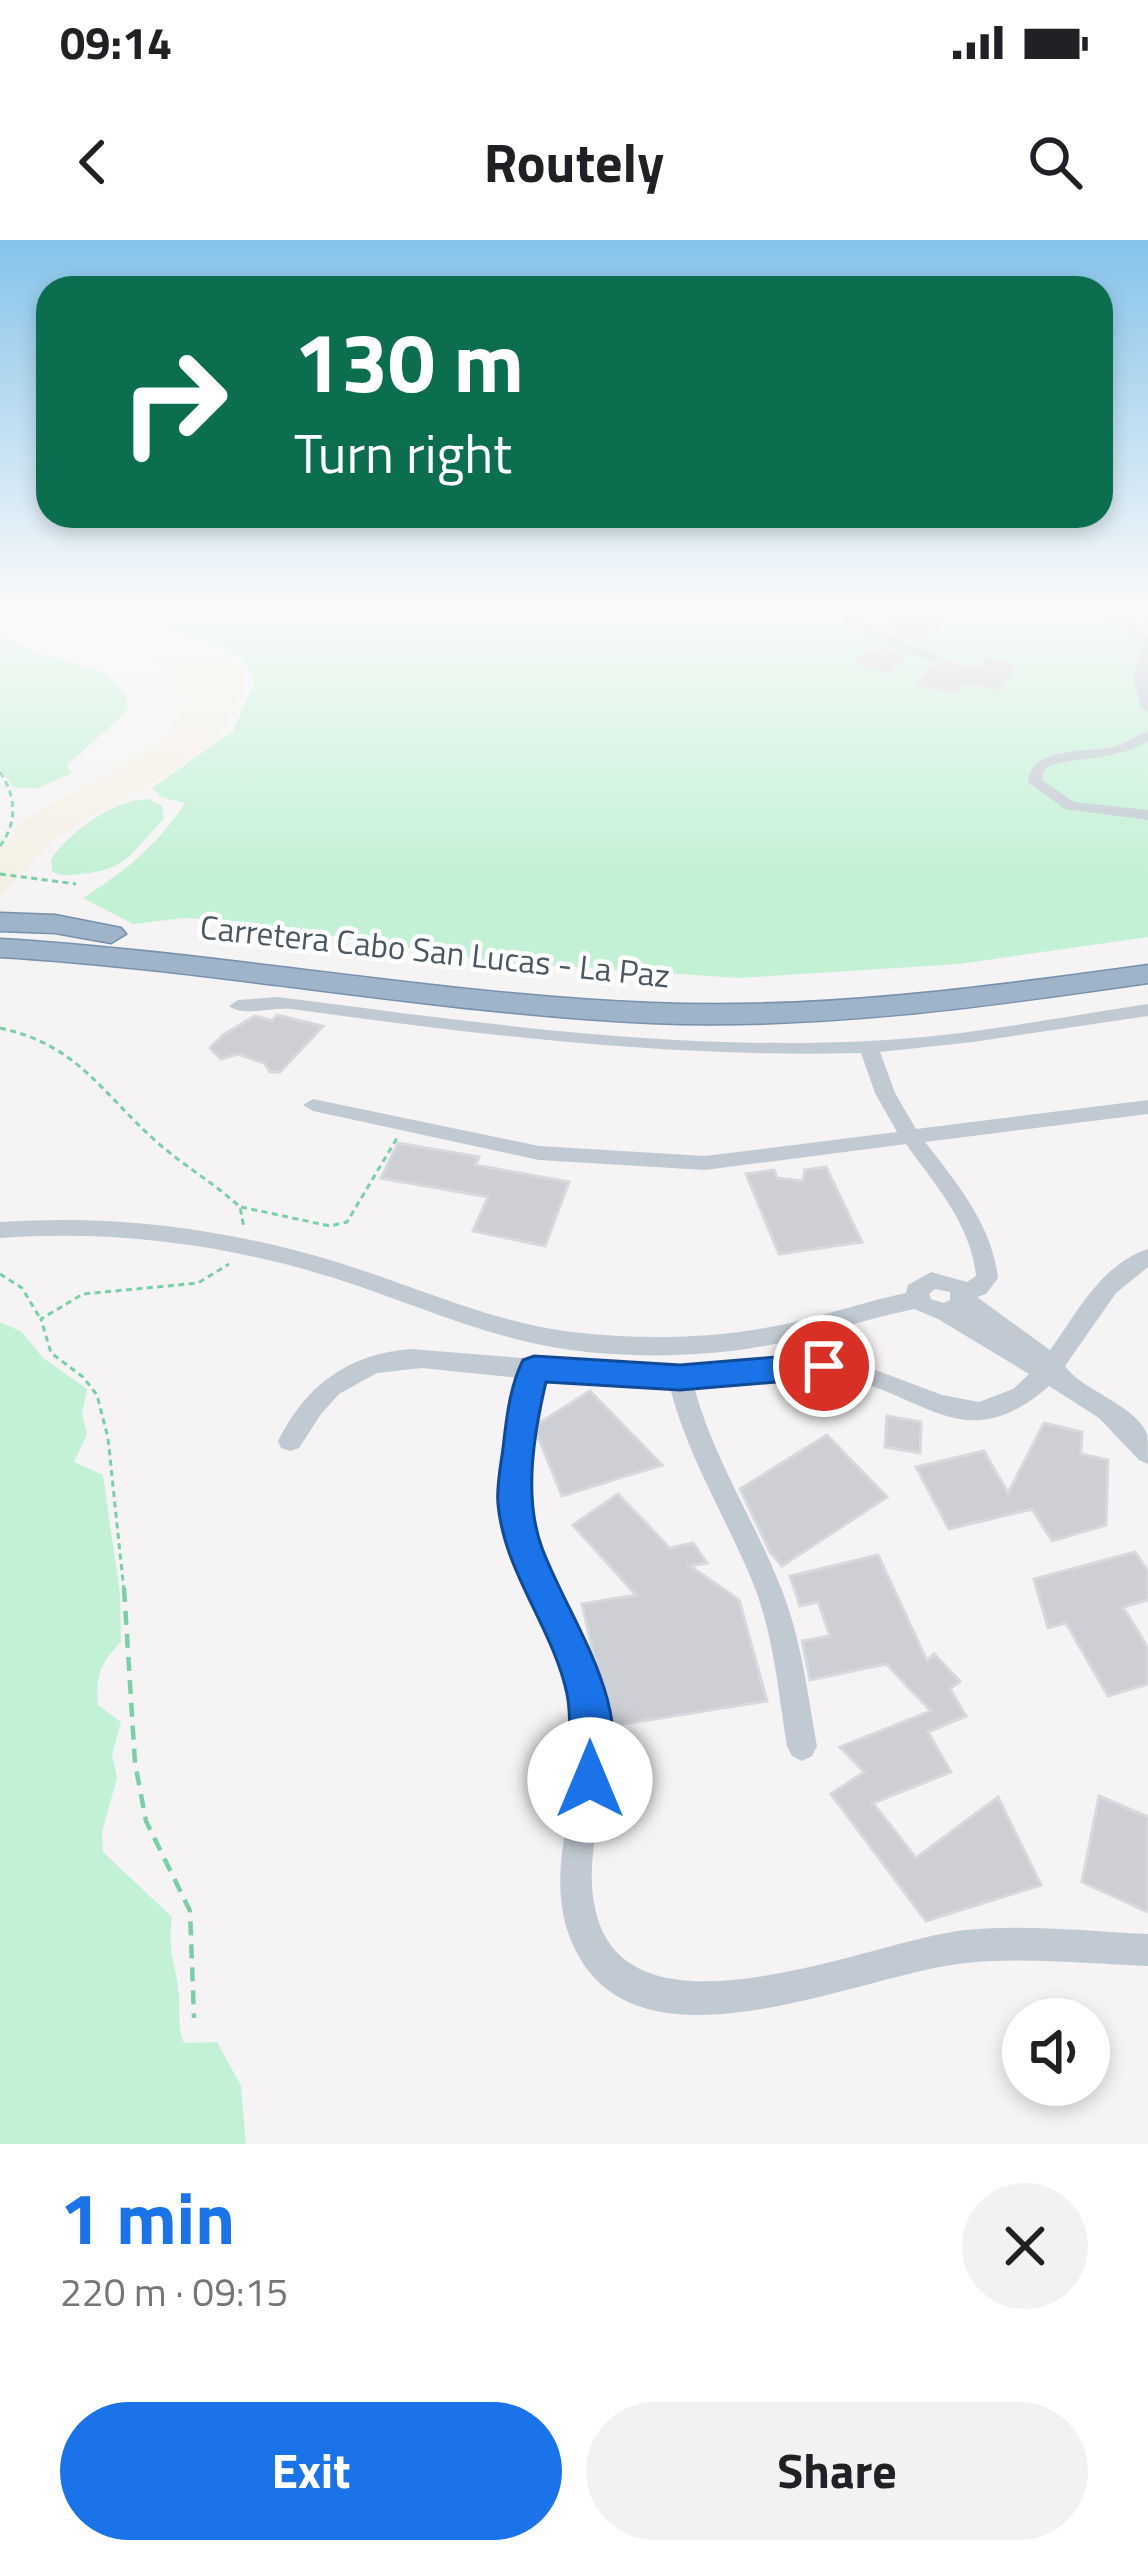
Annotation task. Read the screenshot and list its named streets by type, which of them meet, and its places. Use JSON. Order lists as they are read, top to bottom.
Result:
{
  "streets": {
    "highway": ["Carretera Cabo San Lucas - La Paz"]
  },
  "page": {
    "status": "09:14",
    "header": "Routely",
    "turn": ["130 m", "Turn right"],
    "heading": ["1 min", "220 m · 09:15"],
    "buttons": ["Exit", "Share"]
  }
}
